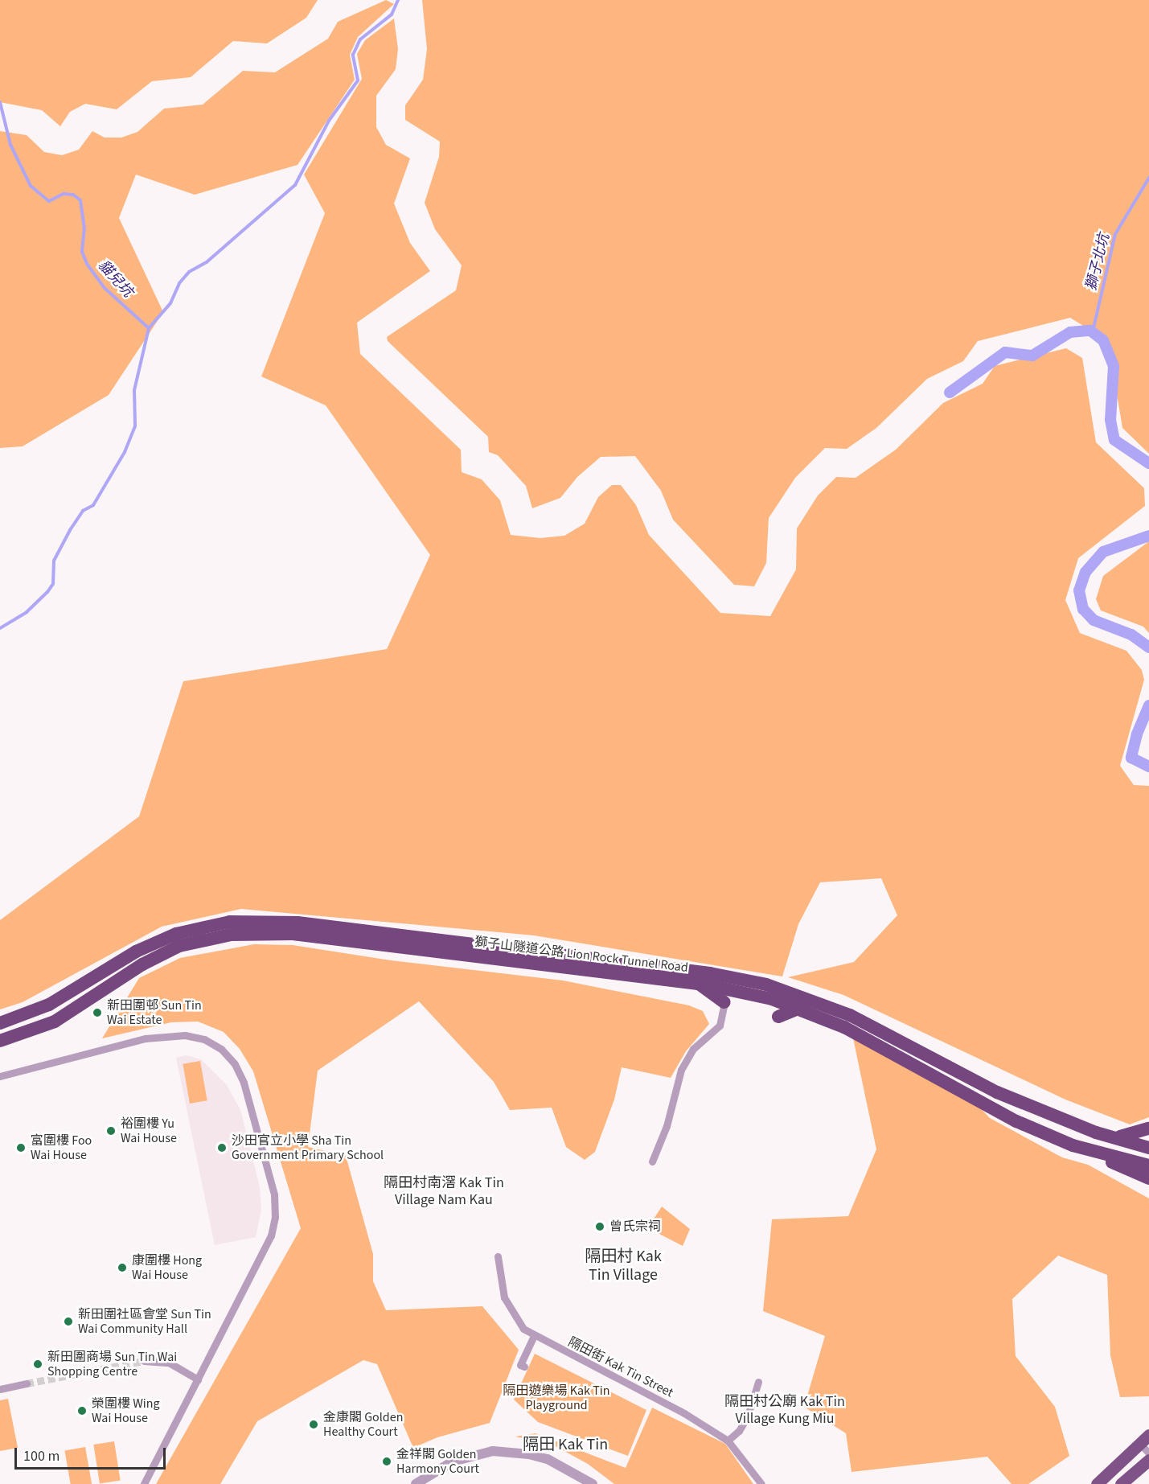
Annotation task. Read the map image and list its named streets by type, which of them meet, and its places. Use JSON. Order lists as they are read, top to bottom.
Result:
{
  "streets": {
    "highway": ["獅子山隧道公路 Lion Rock Tunnel Road"],
    "street": ["隔田街 Kak Tin Street"]
  },
  "districts": [
    "隔田村南滘 Kak Tin Village Nam Kau",
    "隔田村 Kak Tin Village",
    "隔田村公廟 Kak Tin Village Kung Miu",
    "隔田 Kak Tin"
  ],
  "water": ["獅子北坑", "貓兒坑"],
  "parks": ["隔田遊樂場 Kak Tin Playground"],
  "places": [
    "新田圍邨 Sun Tin Wai Estate",
    "裕圍樓 Yu Wai House",
    "富圍樓 Foo Wai House",
    "沙田官立小學 Sha Tin Government Primary School",
    "曾氏宗祠",
    "康圍樓 Hong Wai House",
    "新田圍社區會堂 Sun Tin Wai Community Hall",
    "新田圍商場 Sun Tin Wai Shopping Centre",
    "榮圍樓 Wing Wai House",
    "金康閣 Golden Healthy Court",
    "金祥閣 Golden Harmony Court"
  ],
  "scale_bar": "100 m"
}
